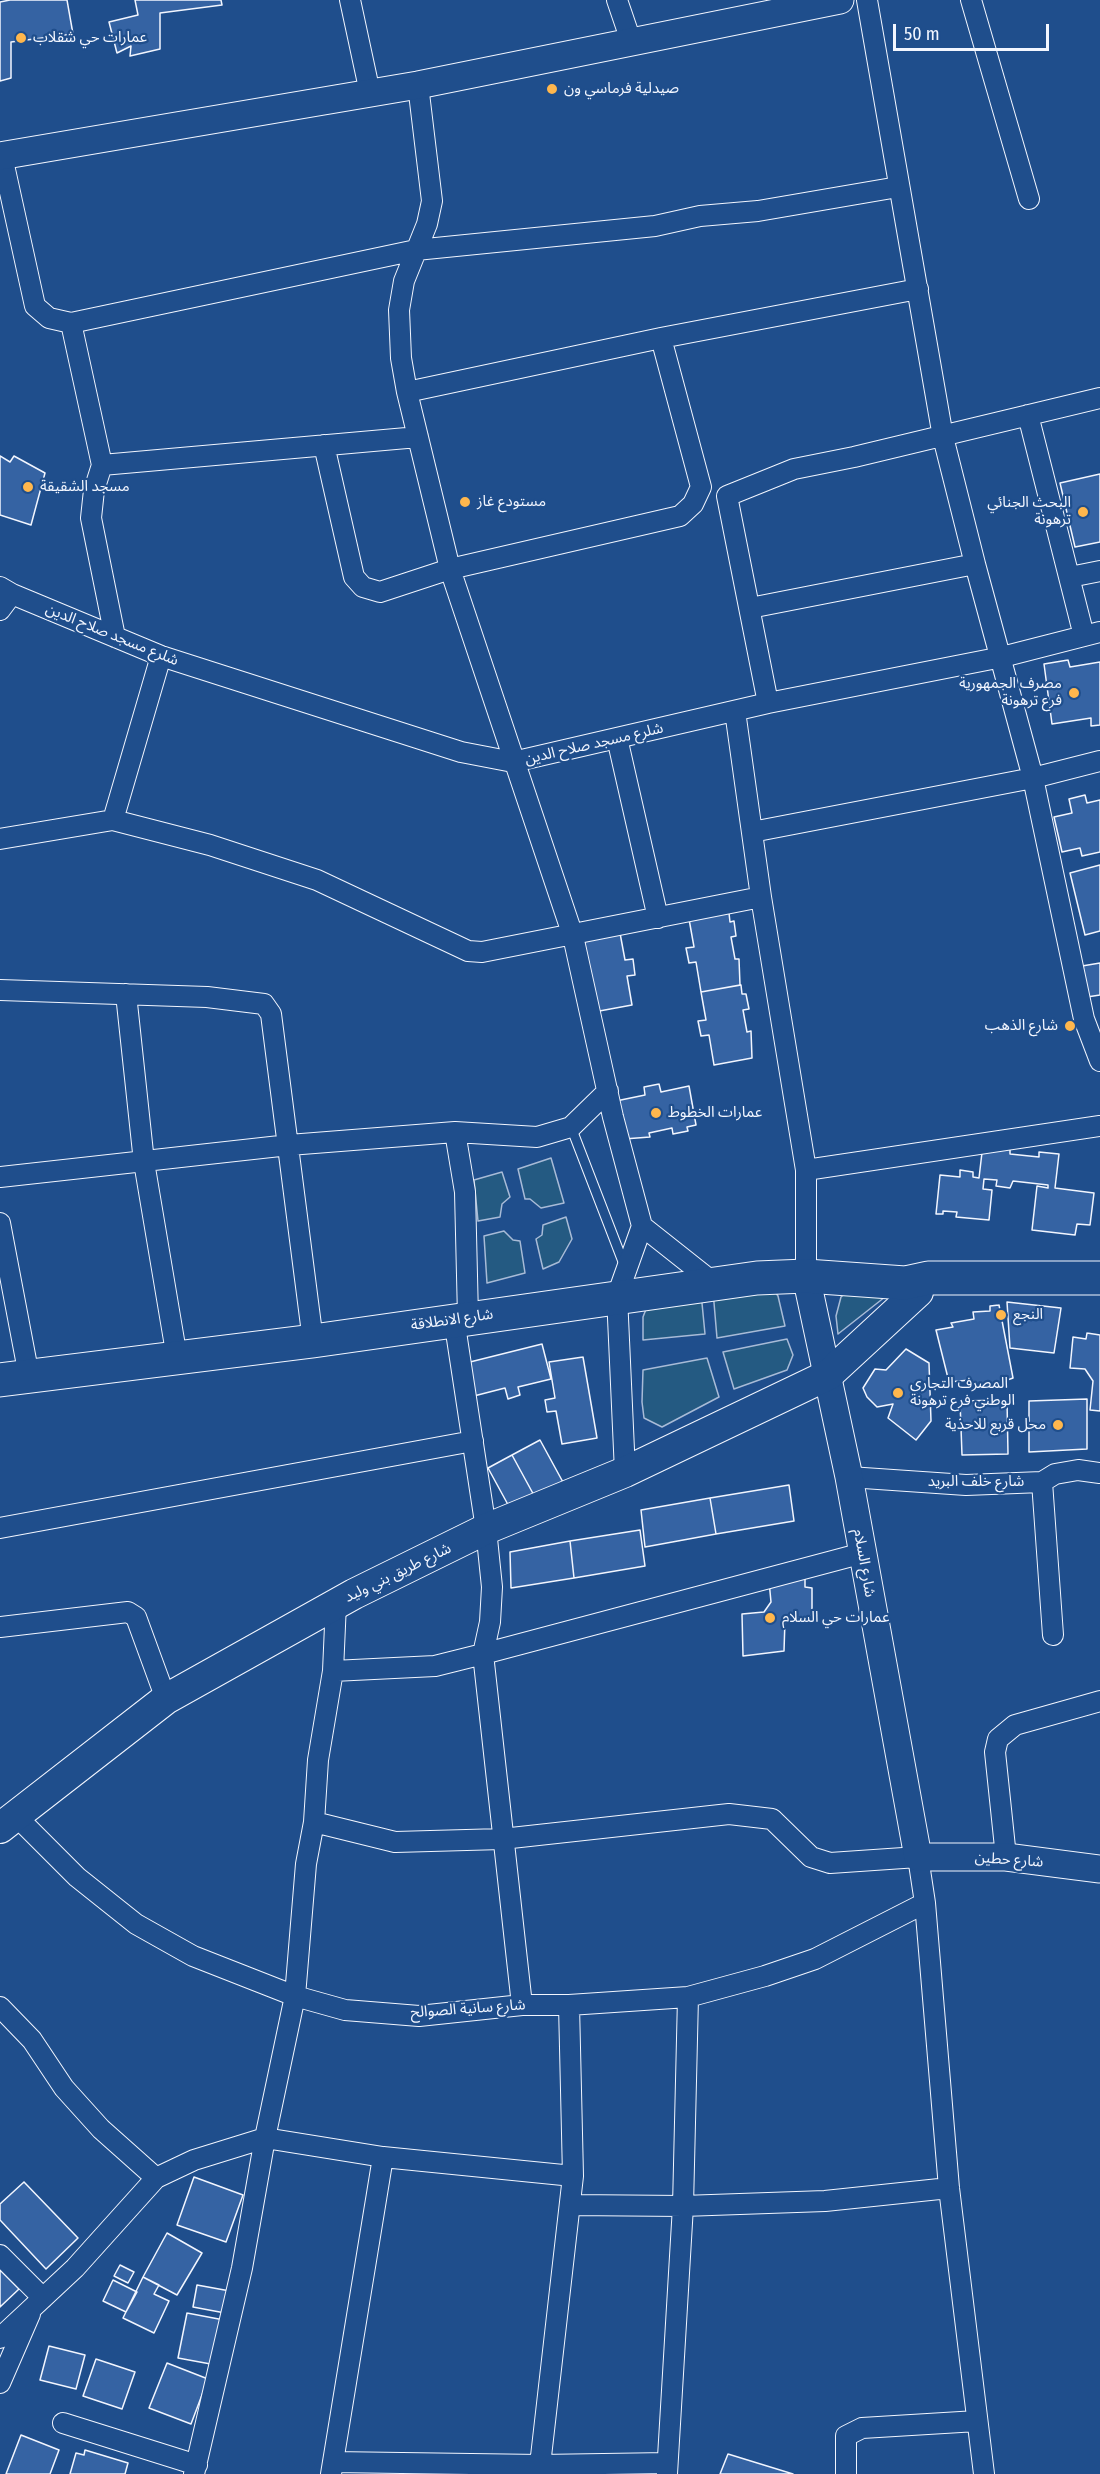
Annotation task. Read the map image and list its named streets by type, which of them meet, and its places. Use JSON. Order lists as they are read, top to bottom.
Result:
{
  "streets": {
    "highway": ["شارع الانطلاقة"],
    "main road": ["شارع طريق بني وليد"],
    "street": [
      "شلرع مسجد صلاح الدين",
      "شارع خلف البريد",
      "شارع السلام",
      "شارع حطين",
      "شارع سانية الصوالح"
    ]
  },
  "crossings": [
    ["شارع الانطلاقة", "شارع السلام"],
    ["شارع الانطلاقة", "شارع طريق بني وليد"],
    ["شارع خلف البريد", "شارع السلام"],
    ["شارع السلام", "شارع طريق بني وليد"],
    ["شارع السلام", "شارع حطين"],
    ["شارع طريق بني وليد", "شارع سانية الصوالح"]
  ],
  "places": [
    "عمارات حي شقلاب",
    "صيدلية فرماسي ون",
    "مسجد الشقيقة",
    "مستودع غاز",
    "البحث الجنائي ترهونة",
    "مصرف الجمهورية فرع ترهونة",
    "شارع الذهب",
    "عمارات الخطوط",
    "النجع",
    "المصرف التجاري الوطني فرع ترهونة",
    "محل قربع للاحذية",
    "عمارات حي السلام"
  ],
  "scale_bar": "50 m"
}
